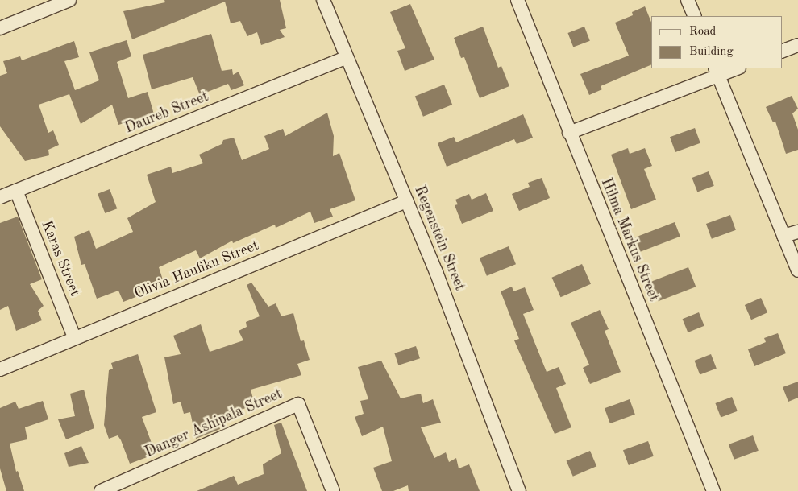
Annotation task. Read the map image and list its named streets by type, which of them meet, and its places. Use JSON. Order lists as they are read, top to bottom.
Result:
{
  "streets": {
    "street": [
      "Daureb Street",
      "Regenstein Street",
      "Hilma Markus Street",
      "Karas Street",
      "Olivia Haufiku Street",
      "Danger Ashipala Street"
    ]
  },
  "crossings": [
    ["Daureb Street", "Regenstein Street"],
    ["Daureb Street", "Karas Street"],
    ["Regenstein Street", "Olivia Haufiku Street"],
    ["Karas Street", "Olivia Haufiku Street"]
  ],
  "legend": ["Road", "Building"]
}
